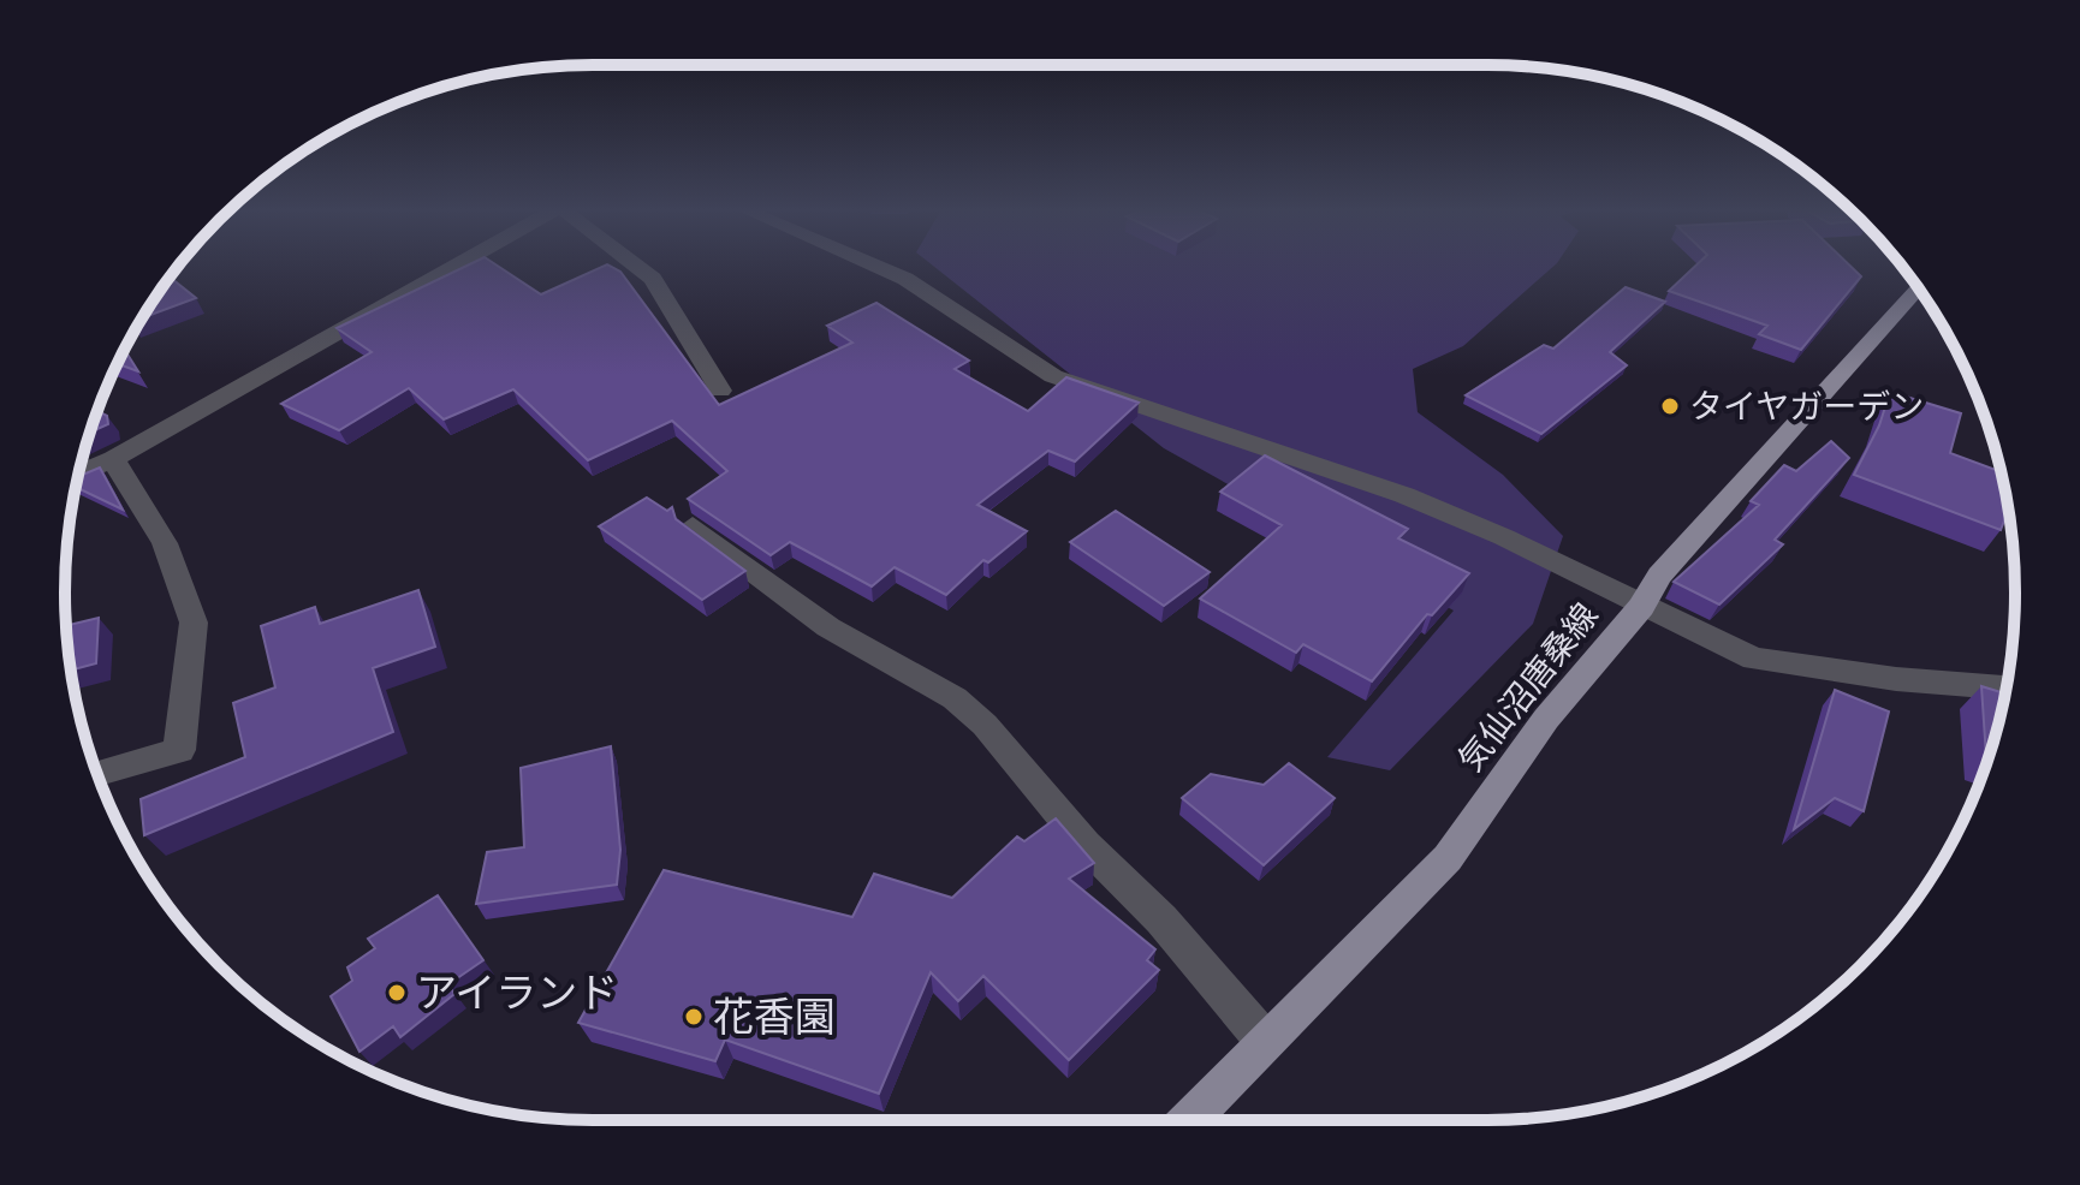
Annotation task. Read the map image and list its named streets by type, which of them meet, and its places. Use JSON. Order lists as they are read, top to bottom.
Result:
{
  "streets": {
    "main road": ["気仙沼唐桑線"]
  },
  "places": ["タイヤガーデン", "アイランド", "花香園"]
}
